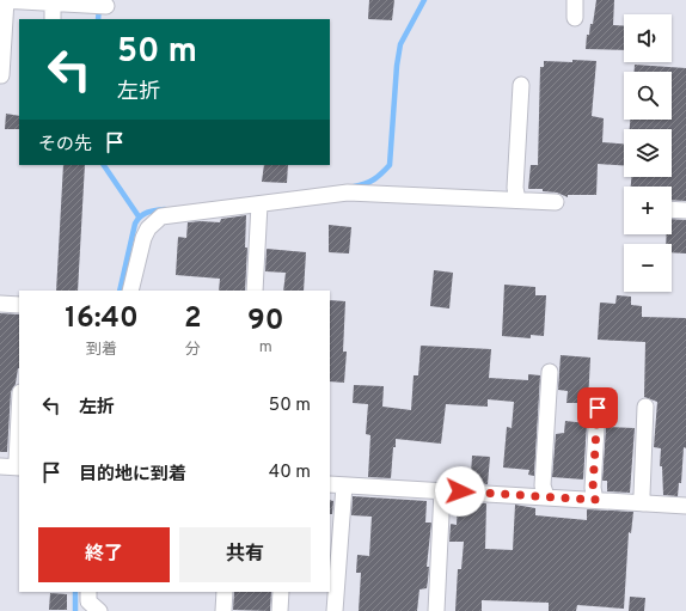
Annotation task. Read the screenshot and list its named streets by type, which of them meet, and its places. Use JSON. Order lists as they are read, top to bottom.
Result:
{
  "page": {
    "map_buttons": ["+", "−"],
    "turn": ["50 m", "左折"],
    "then": "その先",
    "eta": [
      "16:40",
      "到着",
      "2",
      "分",
      "90",
      "m"
    ],
    "list": [
      {
        "name": "左折",
        "value": "50 m"
      },
      {
        "name": "目的地に到着",
        "value": "40 m"
      }
    ],
    "buttons": ["終了", "共有"]
  }
}
